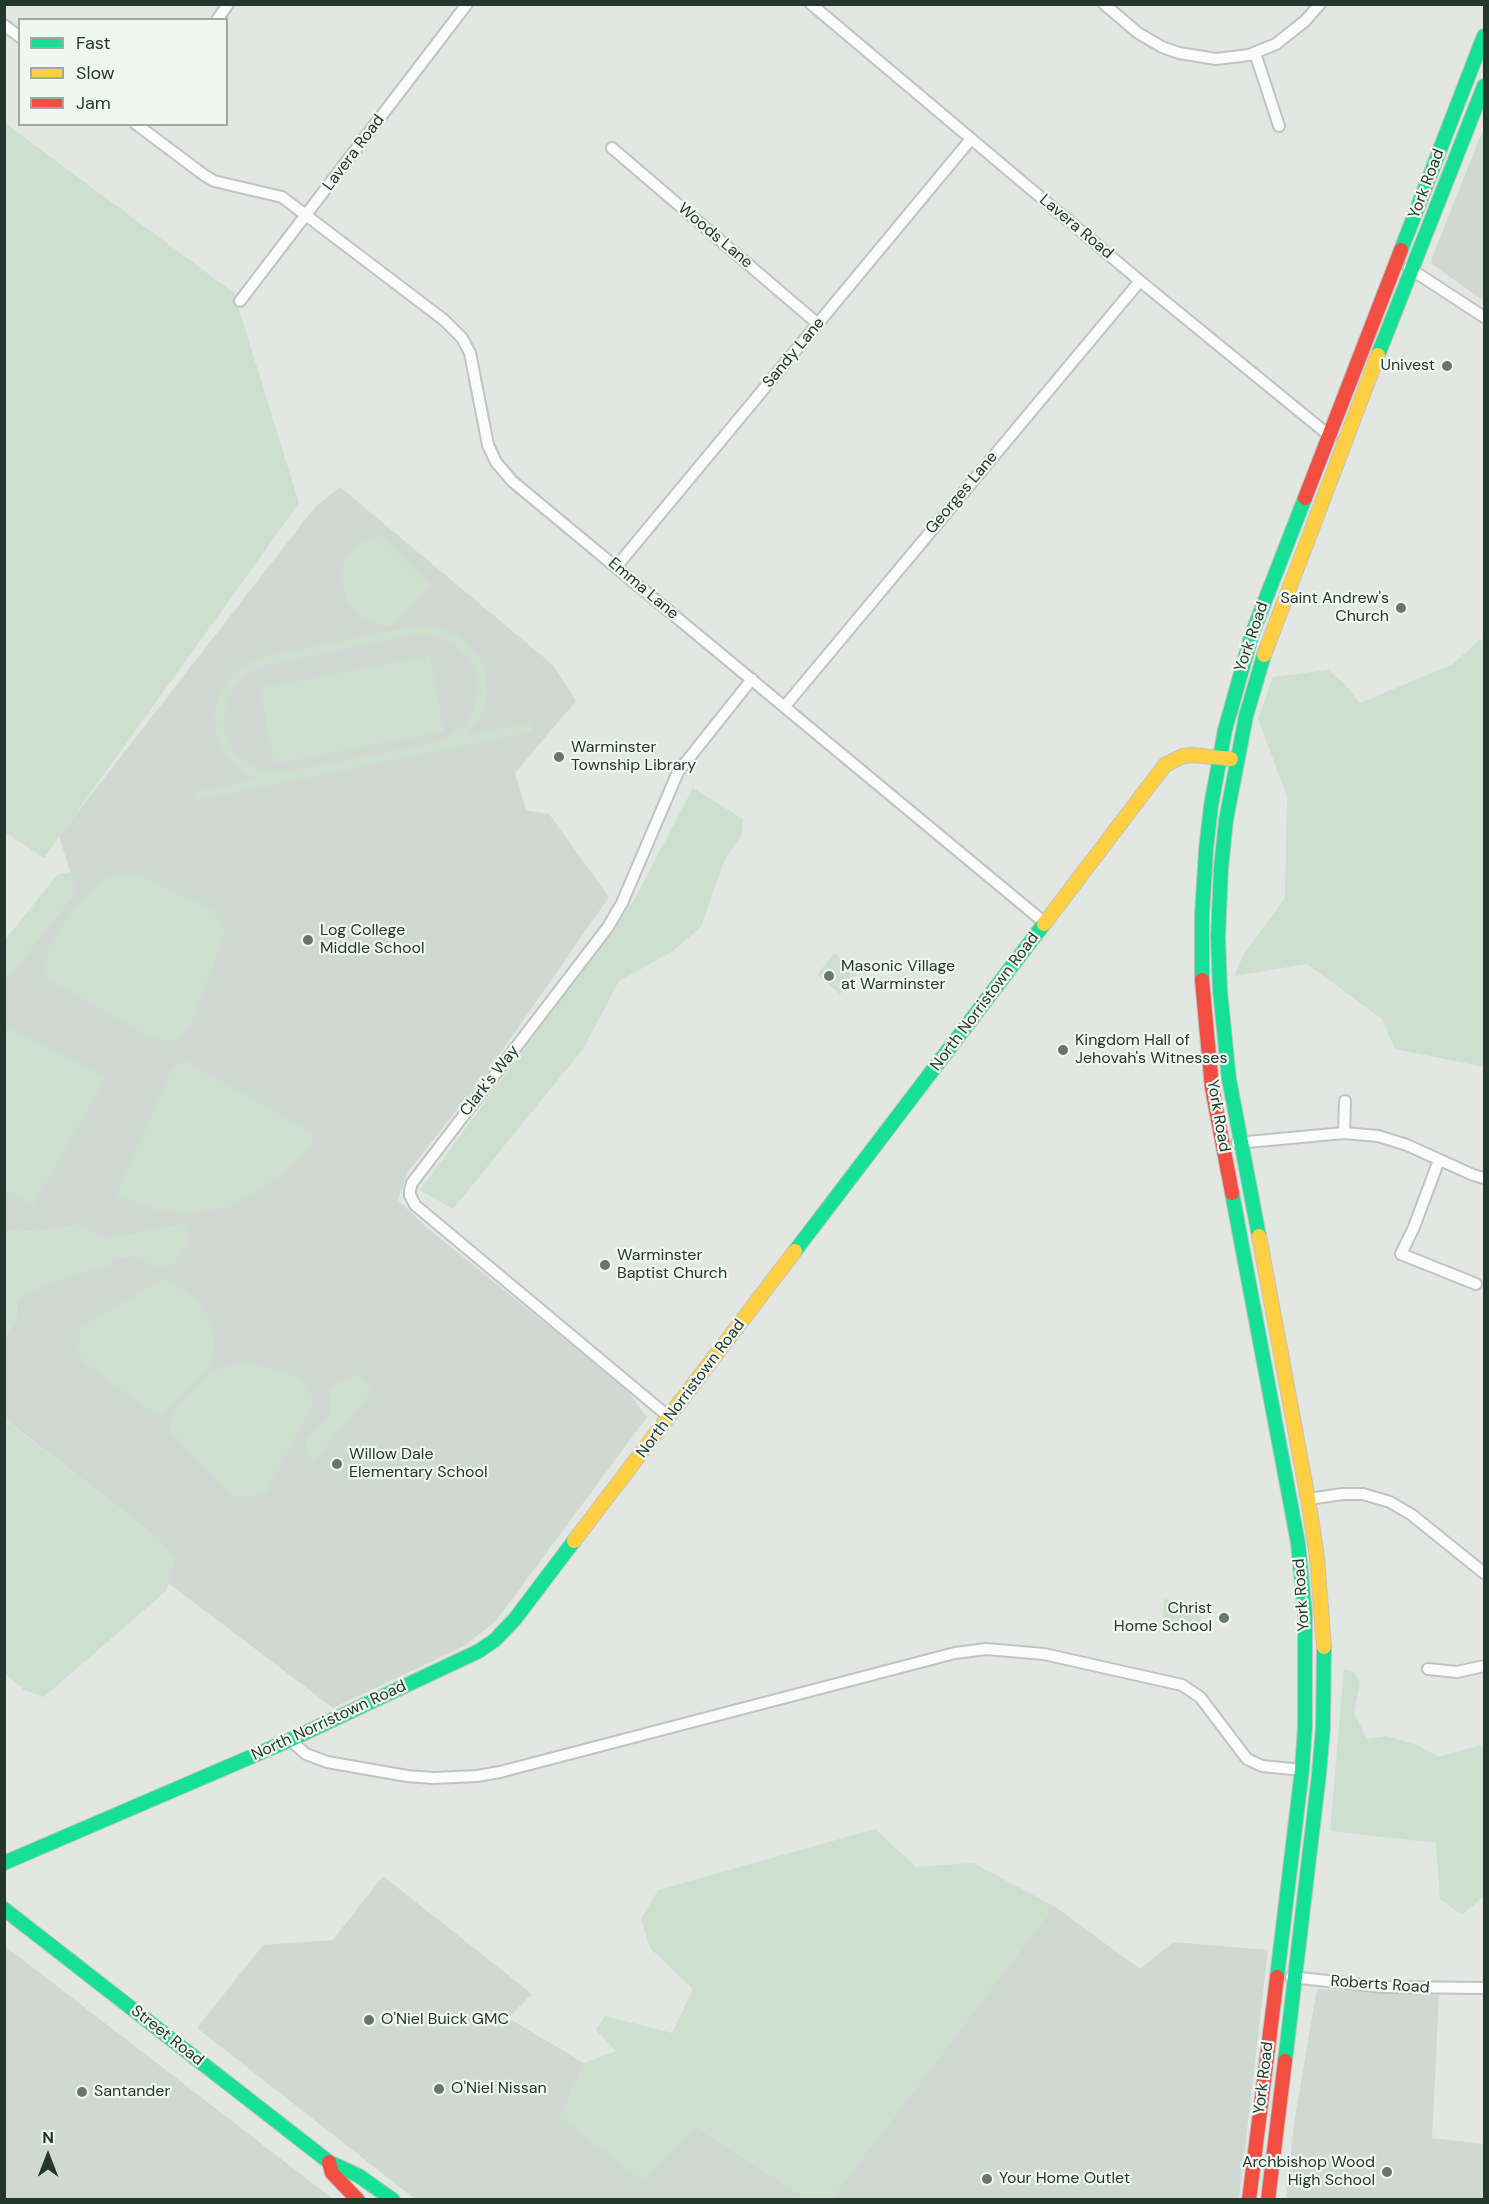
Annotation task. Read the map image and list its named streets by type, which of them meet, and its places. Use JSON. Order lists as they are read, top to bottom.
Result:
{
  "streets": {
    "main road": ["York Road", "North Norristown Road", "Street Road"],
    "street": [
      "Lavera Road",
      "Woods Lane",
      "Sandy Lane",
      "Georges Lane",
      "Emma Lane",
      "Clark's Way",
      "Roberts Road"
    ]
  },
  "crossings": [
    ["Lavera Road", "York Road"],
    ["Lavera Road", "Sandy Lane"],
    ["Lavera Road", "Georges Lane"],
    ["Lavera Road", "Emma Lane"],
    ["York Road", "North Norristown Road"],
    ["York Road", "Roberts Road"],
    ["Woods Lane", "Sandy Lane"],
    ["Sandy Lane", "Emma Lane"],
    ["Georges Lane", "Emma Lane"],
    ["Emma Lane", "North Norristown Road"],
    ["Emma Lane", "Clark's Way"],
    ["North Norristown Road", "Clark's Way"]
  ],
  "places": [
    "Univest",
    "Saint Andrew's Church",
    "Warminster Township Library",
    "Log College Middle School",
    "Masonic Village at Warminster",
    "Kingdom Hall of Jehovah's Witnesses",
    "Warminster Baptist Church",
    "Willow Dale Elementary School",
    "Christ Home School",
    "O'Niel Buick GMC",
    "O'Niel Nissan",
    "Santander",
    "Archbishop Wood High School",
    "Your Home Outlet"
  ],
  "legend": ["Fast", "Slow", "Jam"],
  "north": "top"
}
